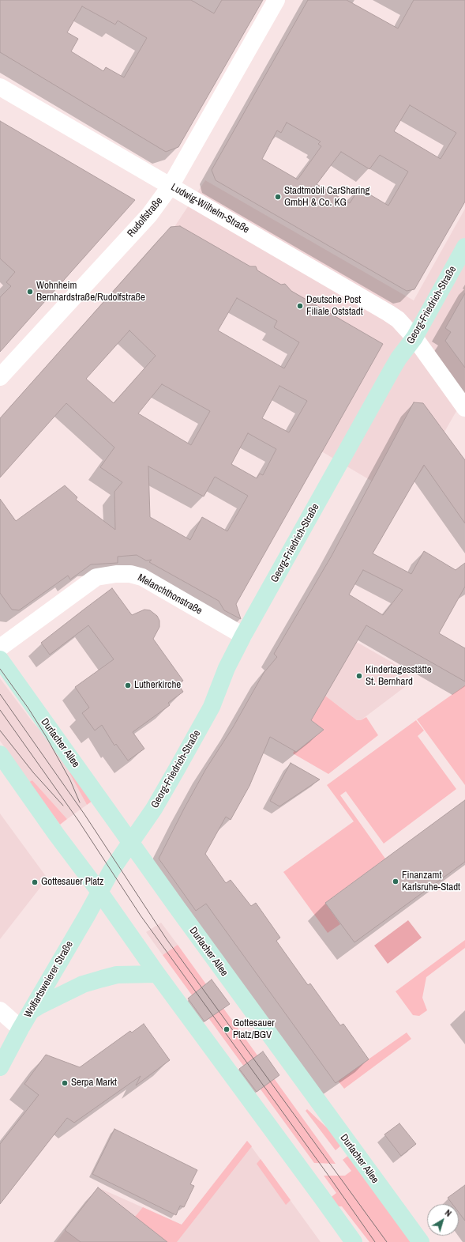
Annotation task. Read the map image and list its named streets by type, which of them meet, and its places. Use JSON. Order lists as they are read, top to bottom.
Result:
{
  "streets": {
    "street": [
      "Ludwig-Wilhelm-Straße",
      "Rudolfstraße",
      "Georg-Friedrich-Straße",
      "Melanchthonstraße",
      "Durlacher Allee",
      "Wolfartsweierer Straße"
    ]
  },
  "crossings": [
    ["Ludwig-Wilhelm-Straße", "Rudolfstraße"],
    ["Ludwig-Wilhelm-Straße", "Georg-Friedrich-Straße"],
    ["Georg-Friedrich-Straße", "Melanchthonstraße"],
    ["Georg-Friedrich-Straße", "Durlacher Allee"],
    ["Georg-Friedrich-Straße", "Wolfartsweierer Straße"]
  ],
  "places": [
    "Stadtmobil CarSharing GmbH & Co. KG",
    "Wohnheim Bernhardstraße/Rudolfstraße",
    "Deutsche Post Filiale Oststadt",
    "Kindertagesstätte St. Bernhard",
    "Lutherkirche",
    "Finanzamt Karlsruhe-Stadt",
    "Gottesauer Platz",
    "Gottesauer Platz/BGV",
    "Serpa Markt"
  ],
  "north": "top right"
}
